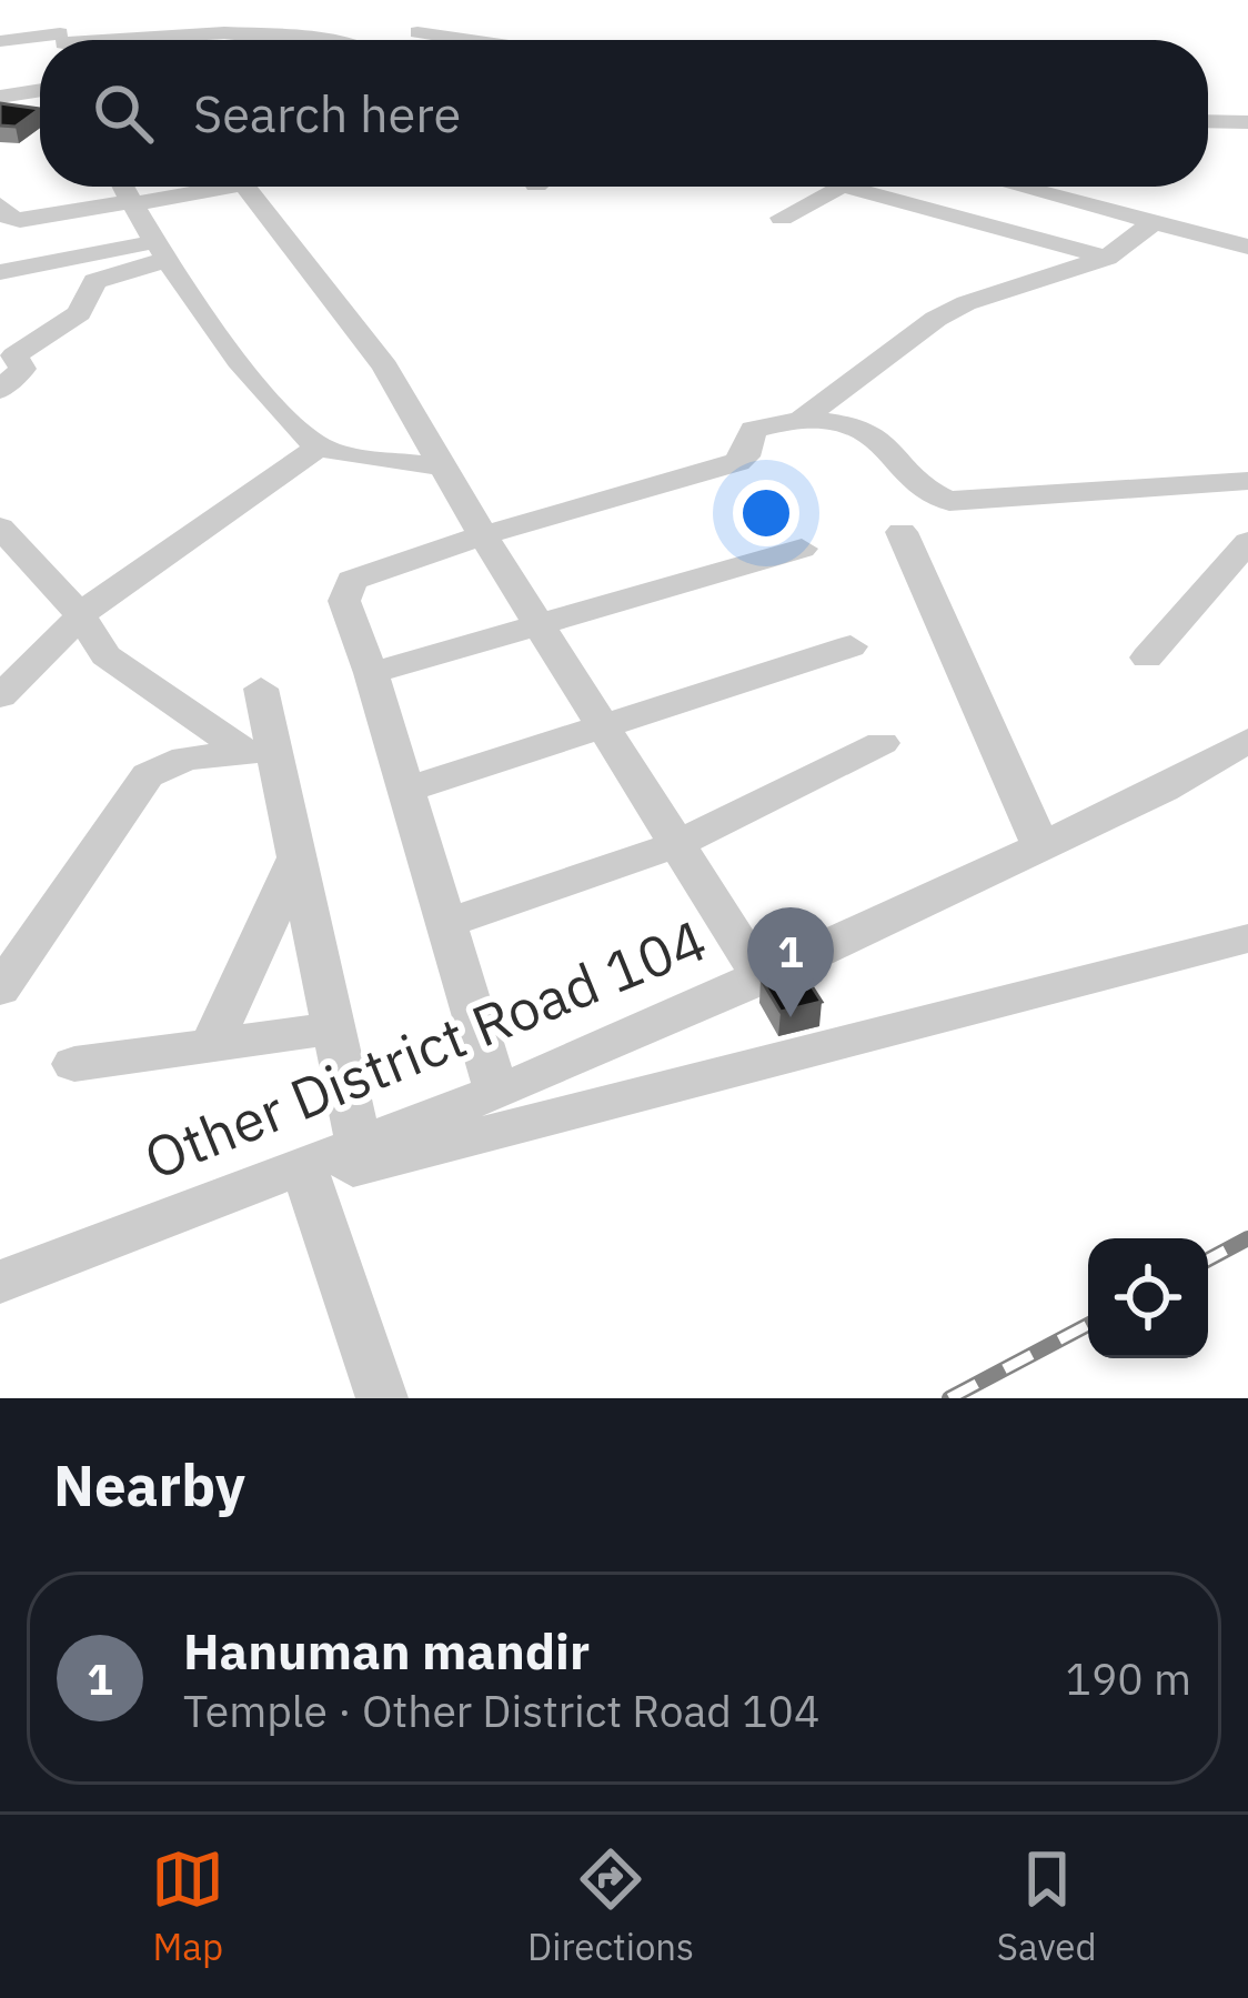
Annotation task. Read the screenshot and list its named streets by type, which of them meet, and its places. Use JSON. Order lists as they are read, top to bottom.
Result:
{
  "streets": {
    "street": ["Other District Road 104"]
  },
  "page": {
    "search": "Search here",
    "pins": "1",
    "heading": "Nearby",
    "list": [
      {
        "mark": "1",
        "name": "Hanuman mandir",
        "note": "Temple · Other District Road 104",
        "value": "190 m"
      }
    ],
    "nav": ["Map", "Directions", "Saved"]
  }
}
